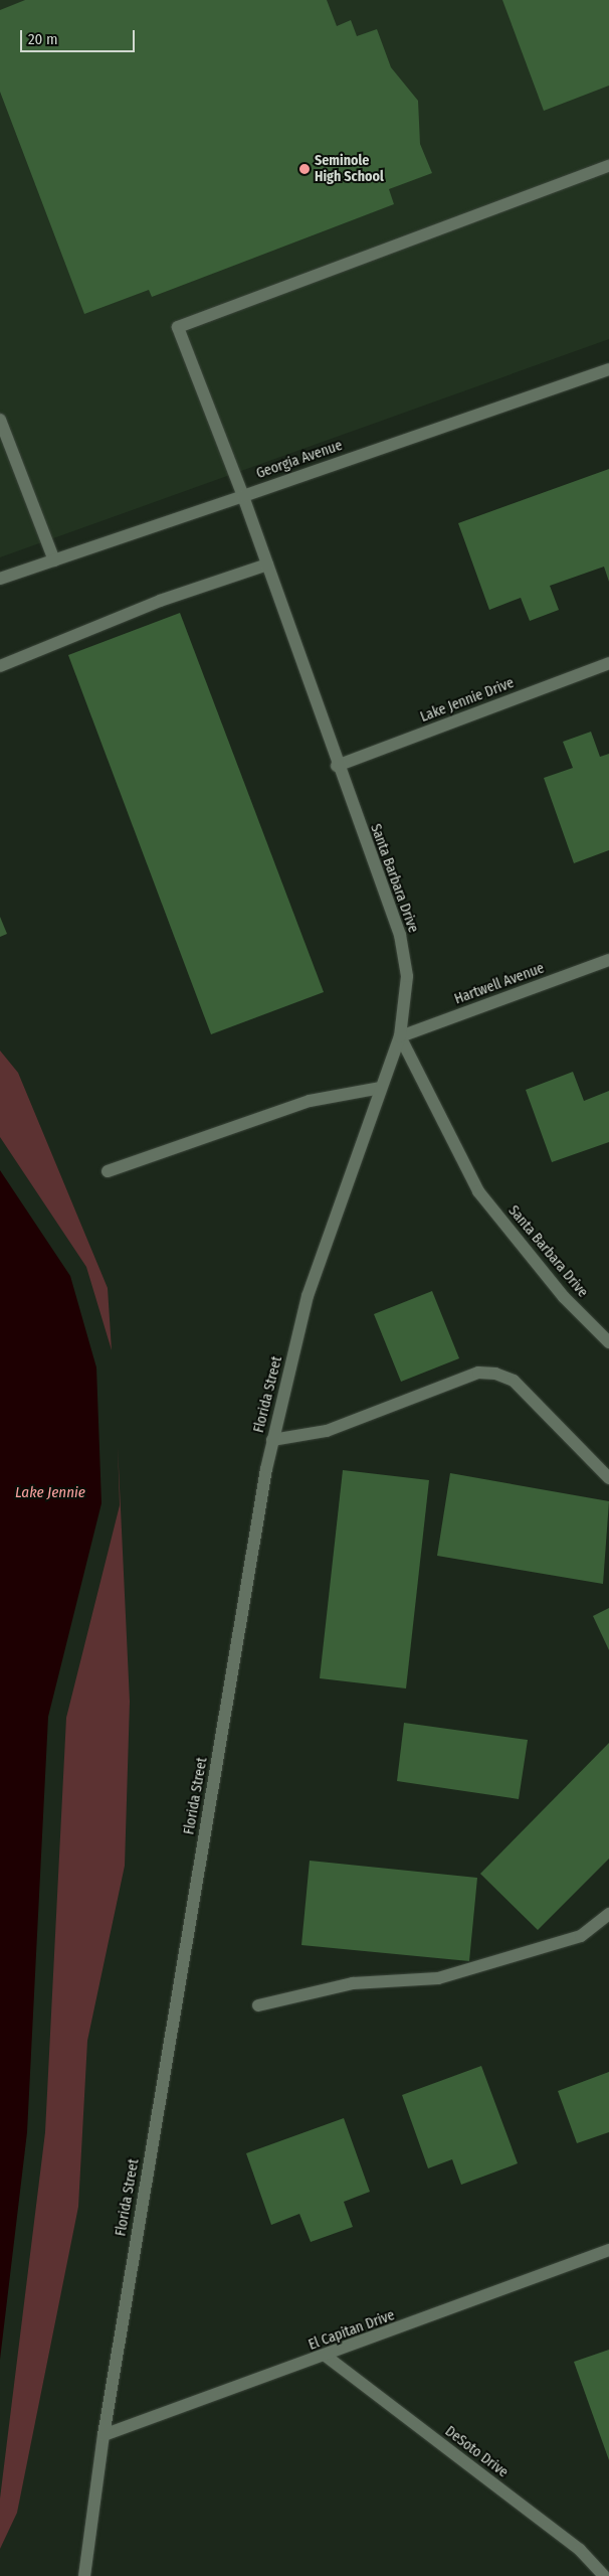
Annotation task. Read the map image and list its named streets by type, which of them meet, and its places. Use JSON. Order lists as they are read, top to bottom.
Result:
{
  "streets": {
    "street": [
      "Georgia Avenue",
      "Lake Jennie Drive",
      "Santa Barbara Drive",
      "Hartwell Avenue",
      "Florida Street",
      "El Capitan Drive",
      "DeSoto Drive"
    ]
  },
  "crossings": [
    ["Georgia Avenue", "Santa Barbara Drive"],
    ["Lake Jennie Drive", "Santa Barbara Drive"],
    ["Santa Barbara Drive", "Hartwell Avenue"],
    ["Santa Barbara Drive", "Florida Street"],
    ["Hartwell Avenue", "Florida Street"],
    ["Florida Street", "El Capitan Drive"],
    ["El Capitan Drive", "DeSoto Drive"]
  ],
  "water": ["Lake Jennie"],
  "places": ["Seminole High School"],
  "scale_bar": "20 m"
}
